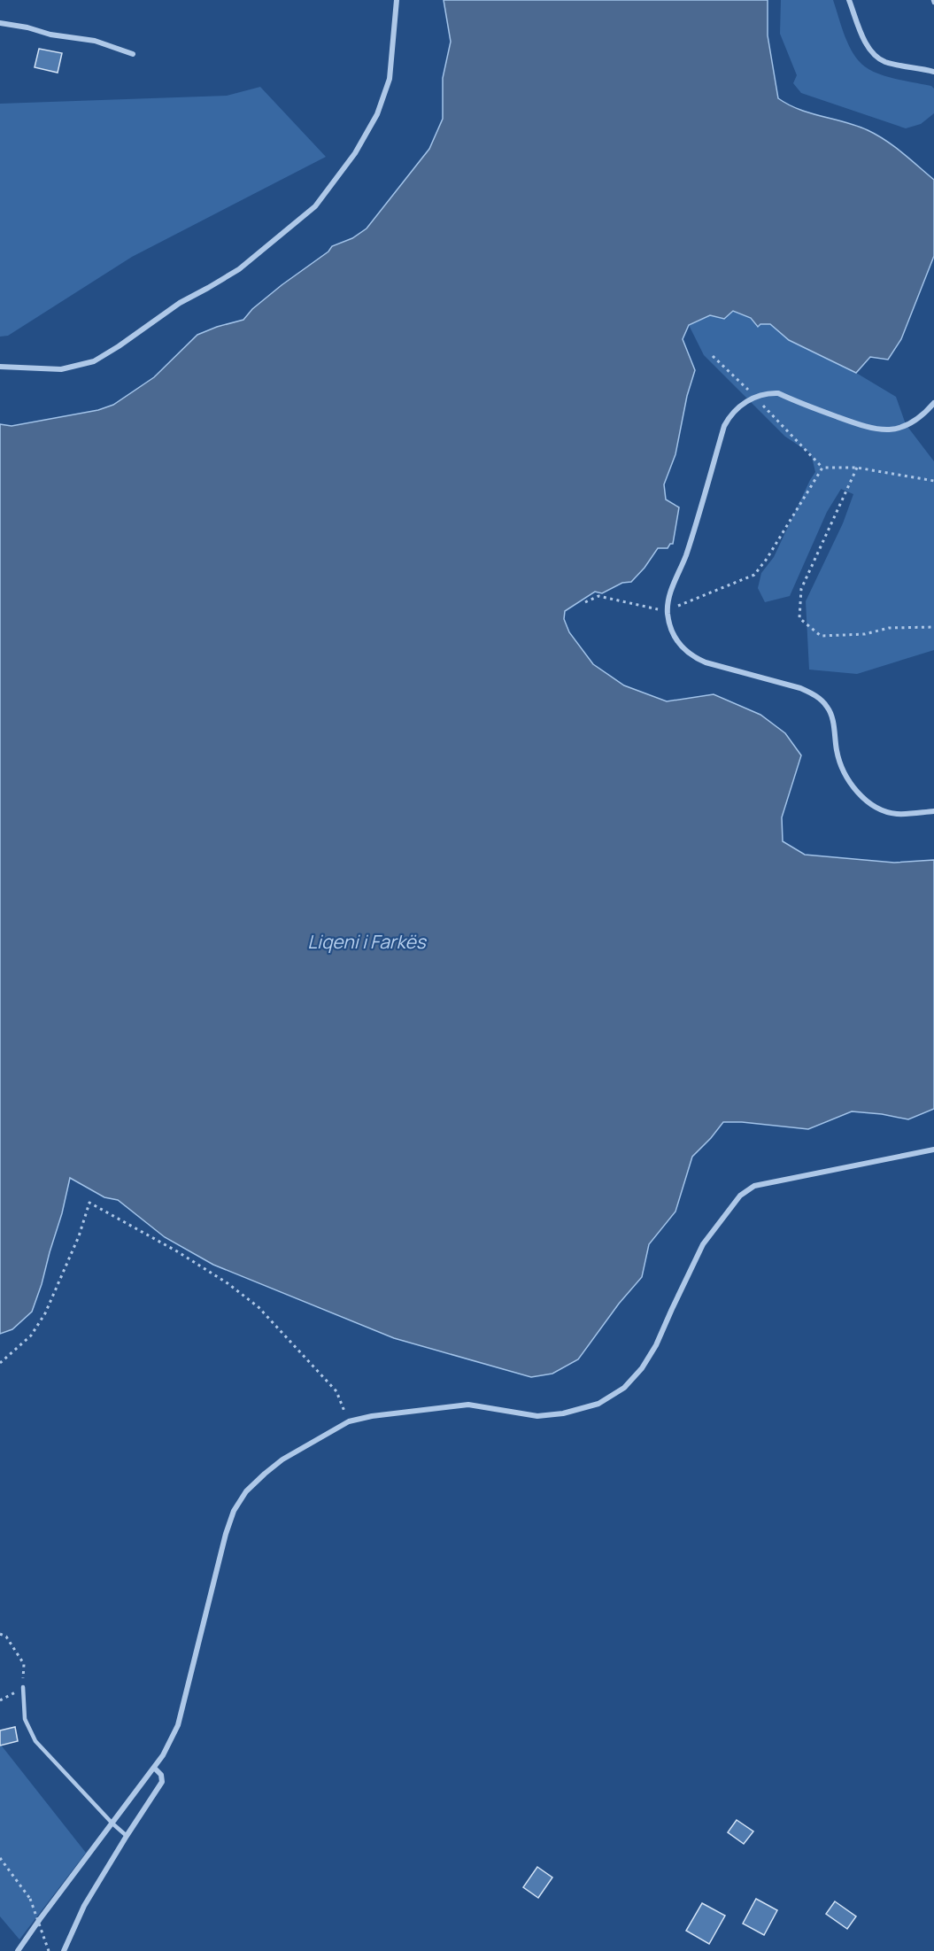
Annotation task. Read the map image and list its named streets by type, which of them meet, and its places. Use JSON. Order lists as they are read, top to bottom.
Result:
{
  "water": ["Liqeni i Farkës"]
}
